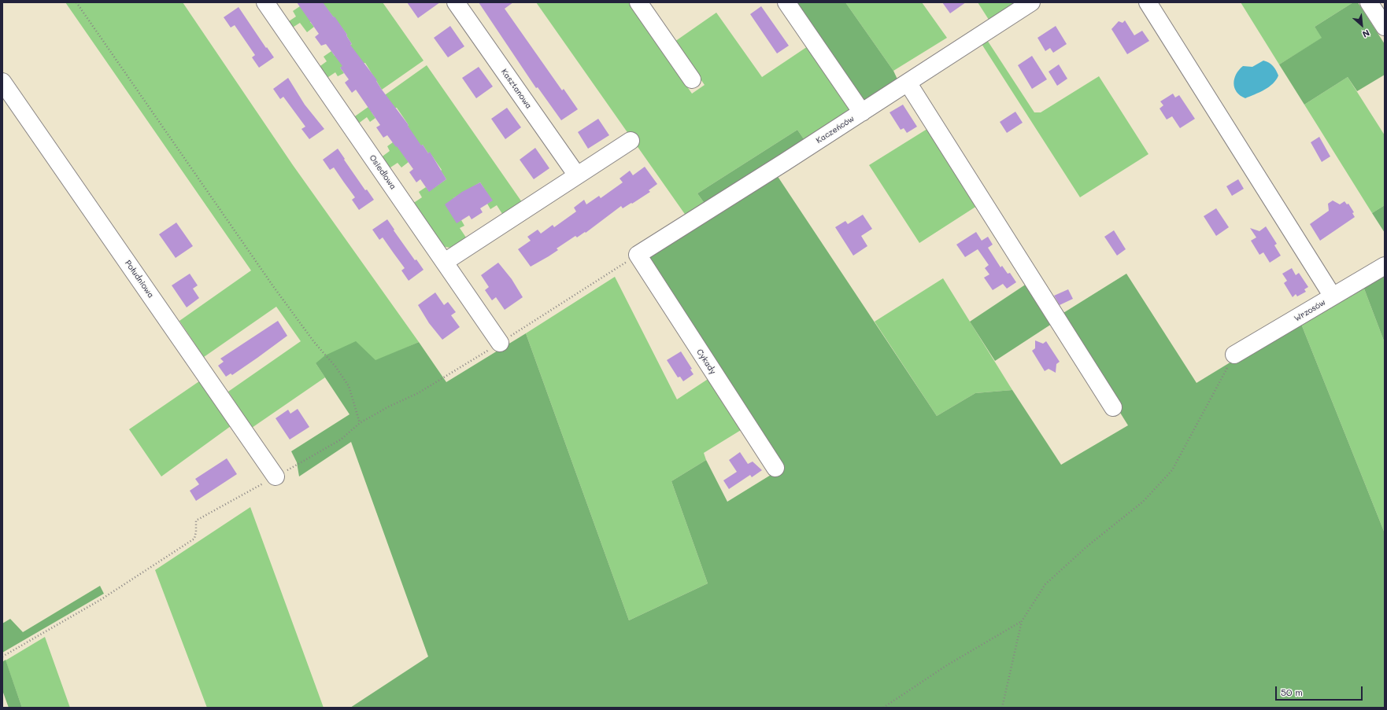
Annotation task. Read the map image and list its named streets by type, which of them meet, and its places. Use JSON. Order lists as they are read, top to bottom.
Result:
{
  "streets": {
    "street": [
      "Kasztanowa",
      "Kaczeńców",
      "Osiedlowa",
      "Południowa",
      "Wrzosów",
      "Cykady"
    ]
  },
  "crossings": [
    ["Kaczeńców", "Cykady"]
  ],
  "scale_bar": "50 m",
  "north": "bottom right"
}
